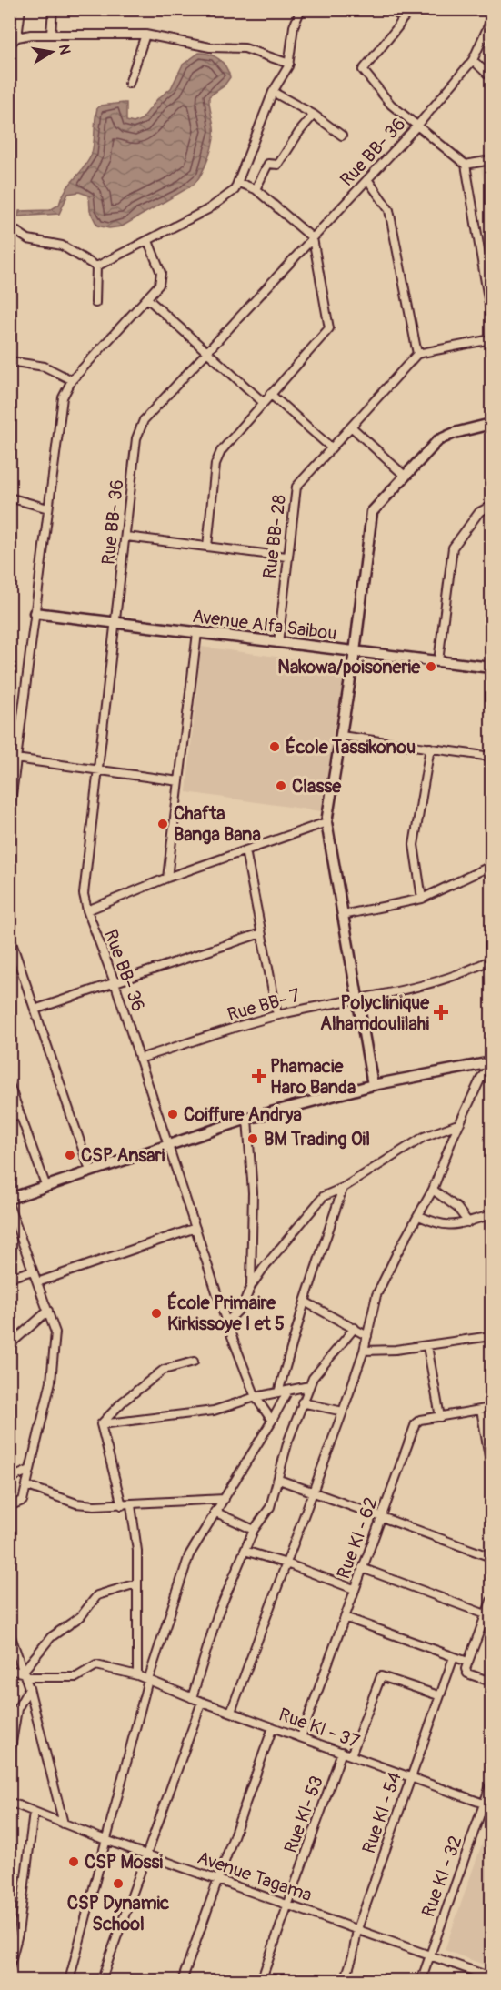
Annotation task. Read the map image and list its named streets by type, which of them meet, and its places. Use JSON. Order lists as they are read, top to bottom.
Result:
{
  "streets": {
    "street": [
      "Rue BB- 36",
      "Rue BB- 28",
      "Avenue Alfa Saibou",
      "Rue BB- 7",
      "Rue KI - 62",
      "Rue KI - 37",
      "Rue KI - 54",
      "Rue KI- 53",
      "Avenue Tagama",
      "Rue KI - 32"
    ]
  },
  "crossings": [
    ["Rue BB- 36", "Avenue Alfa Saibou"],
    ["Rue BB- 36", "Rue BB- 7"],
    ["Rue BB- 28", "Avenue Alfa Saibou"],
    ["Rue KI - 62", "Rue KI - 37"],
    ["Rue KI - 37", "Rue KI - 54"],
    ["Rue KI - 37", "Rue KI- 53"],
    ["Rue KI - 37", "Rue KI - 32"],
    ["Rue KI - 54", "Avenue Tagama"],
    ["Rue KI- 53", "Avenue Tagama"],
    ["Avenue Tagama", "Rue KI - 32"]
  ],
  "places": {
    "other": [
      "Nakowa/poisonerie",
      "École Tassikonou",
      "Classe",
      "Chafta Banga Bana",
      "Coiffure Andrya",
      "BM Trading Oil",
      "CSP Ansari",
      "École Primaire Kirkissoye I et 5",
      "CSP Mossi",
      "CSP Dynamic School"
    ],
    "health": ["Polyclinique Alhamdoulilahi", "Phamacie Haro Banda"]
  },
  "north": "right"
}
